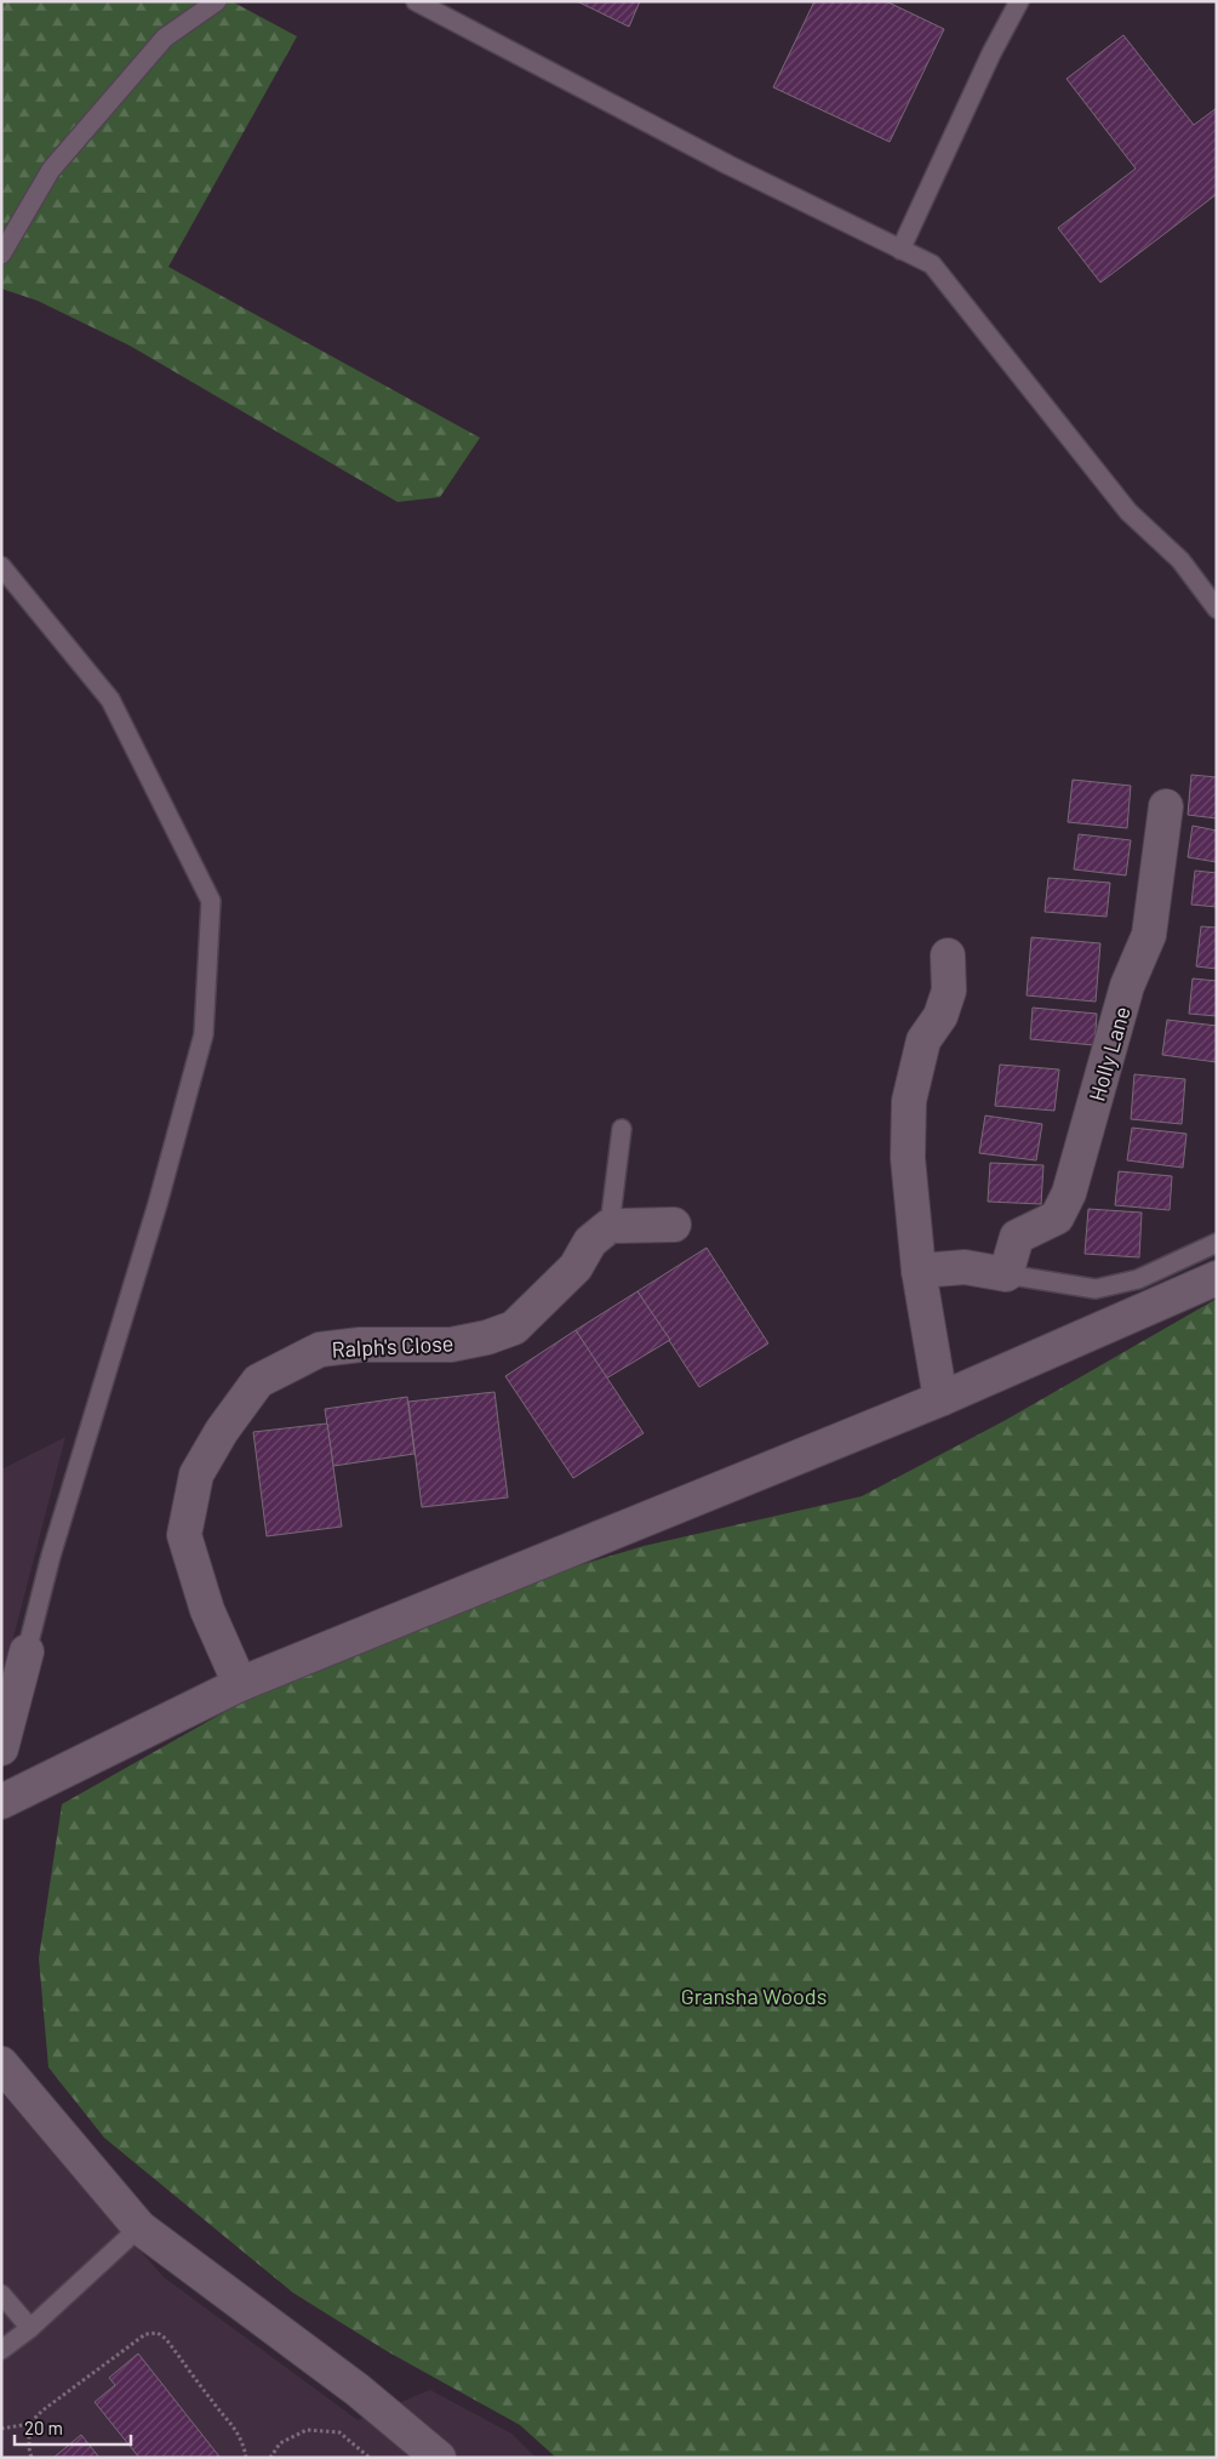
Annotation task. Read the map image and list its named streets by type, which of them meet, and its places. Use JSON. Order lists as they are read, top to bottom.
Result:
{
  "streets": {
    "street": ["Holly Lane", "Ralph's Close"]
  },
  "parks": ["Gransha Woods"],
  "scale_bar": "20 m"
}
